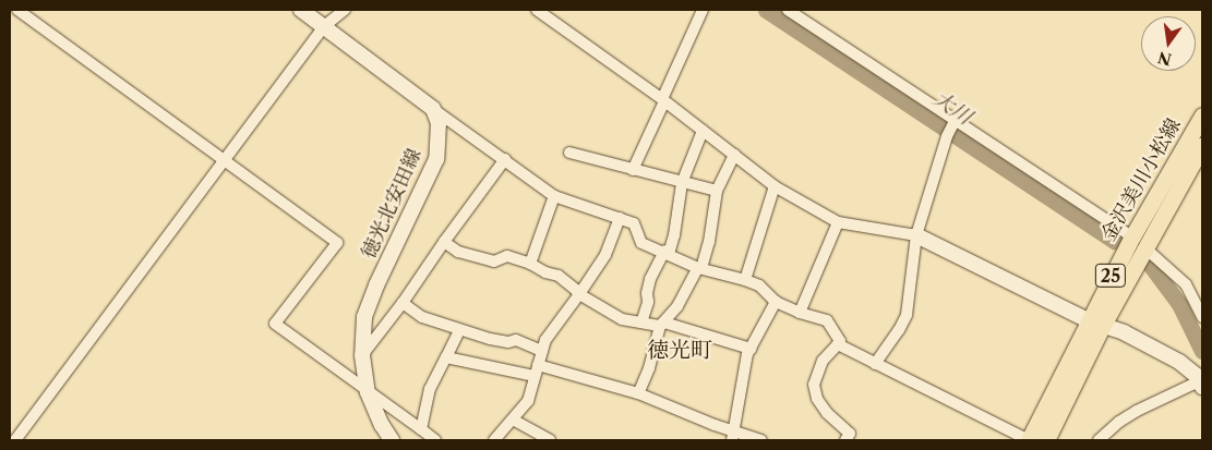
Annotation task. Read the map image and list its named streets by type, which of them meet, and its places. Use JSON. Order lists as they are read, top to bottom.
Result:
{
  "streets": {
    "main road": ["金沢美川小松線", "徳光北安田線", "25"]
  },
  "districts": ["徳光町"],
  "water": ["大川"],
  "north": "bottom"
}
